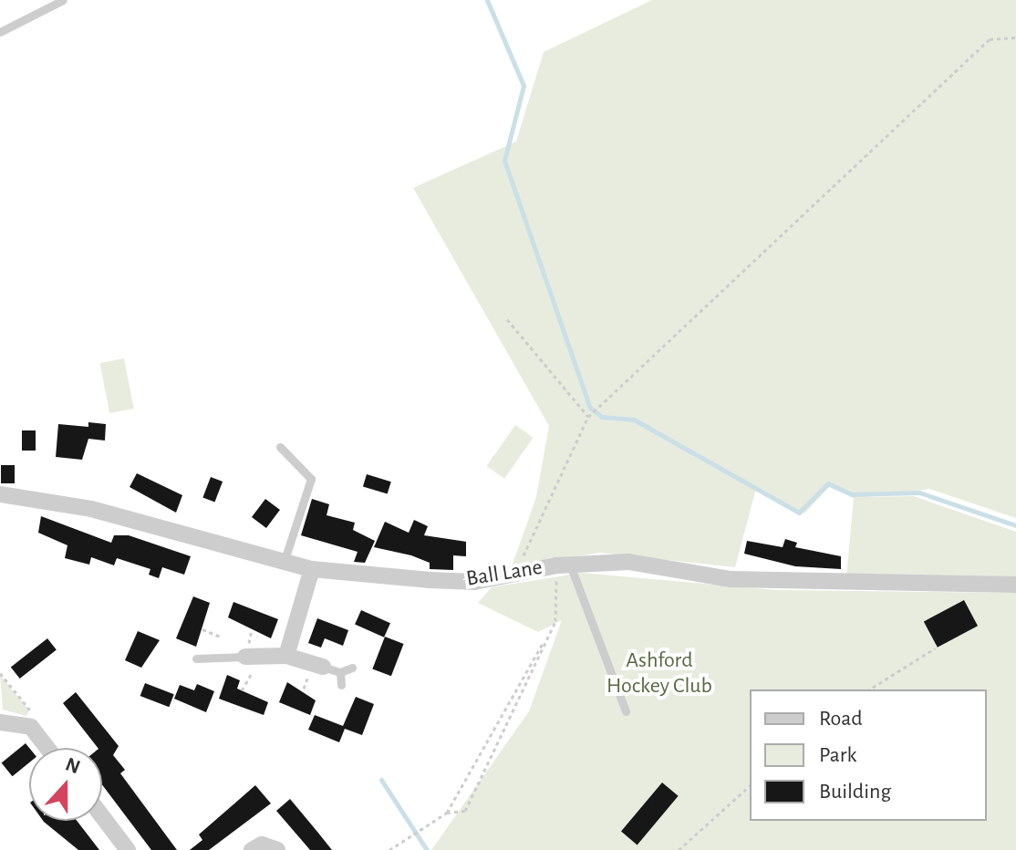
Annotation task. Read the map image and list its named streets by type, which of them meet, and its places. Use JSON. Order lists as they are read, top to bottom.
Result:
{
  "streets": {
    "street": ["Ball Lane"]
  },
  "parks": ["Ashford Hockey Club"],
  "legend": ["Road", "Park", "Building"],
  "north": "top"
}
